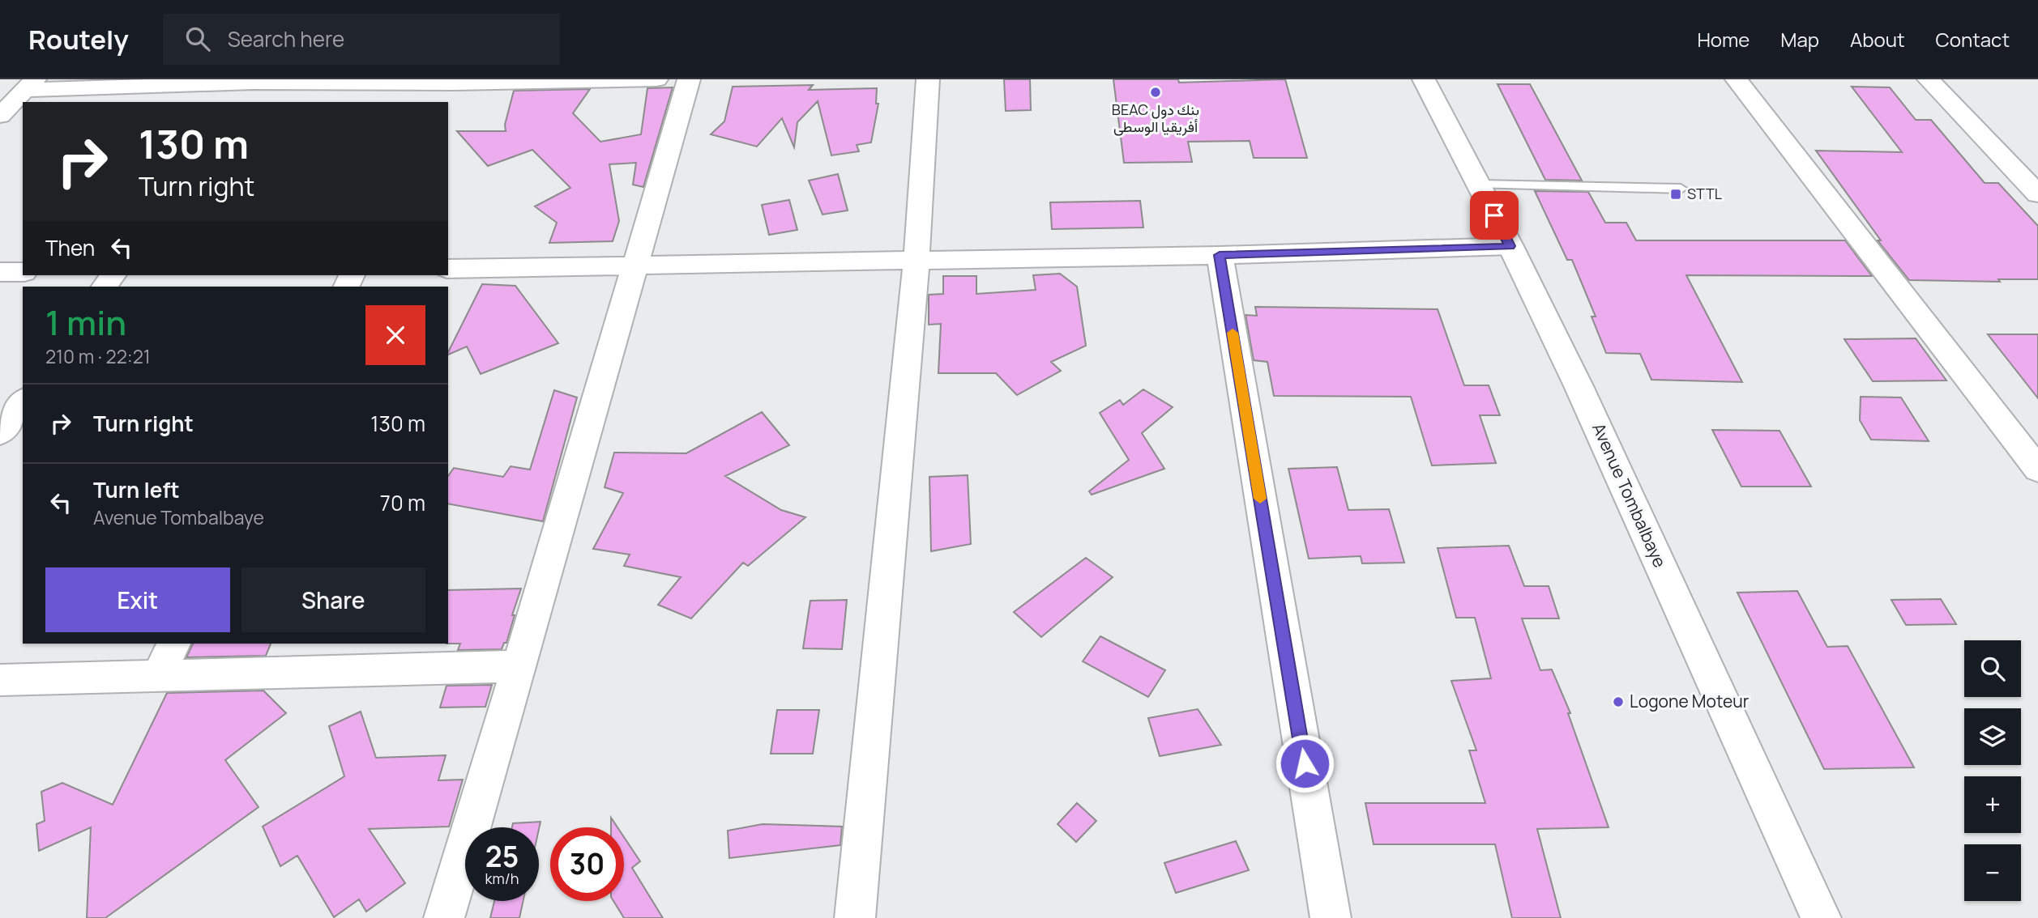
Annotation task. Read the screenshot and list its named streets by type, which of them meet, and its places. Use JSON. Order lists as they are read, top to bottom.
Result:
{
  "streets": {
    "street": ["Avenue Tombalbaye"]
  },
  "places": {
    "other": ["BEAC بنك دول أفريقيا الوسطى", "Logone Moteur"],
    "transit": ["STTL"]
  },
  "page": {
    "header": "Routely",
    "search": "Search here",
    "nav": [
      "Home",
      "Map",
      "About",
      "Contact"
    ],
    "turn": ["130 m", "Turn right"],
    "then": "Then",
    "heading": ["1 min", "210 m · 22:21"],
    "list": [
      {
        "name": "Turn right",
        "value": "130 m"
      },
      {
        "name": "Turn left",
        "note": "Avenue Tombalbaye",
        "value": "70 m"
      }
    ],
    "buttons": ["Exit", "Share"],
    "map_buttons": ["+", "−"],
    "speed": "25 km/h",
    "limit": "30"
  }
}
